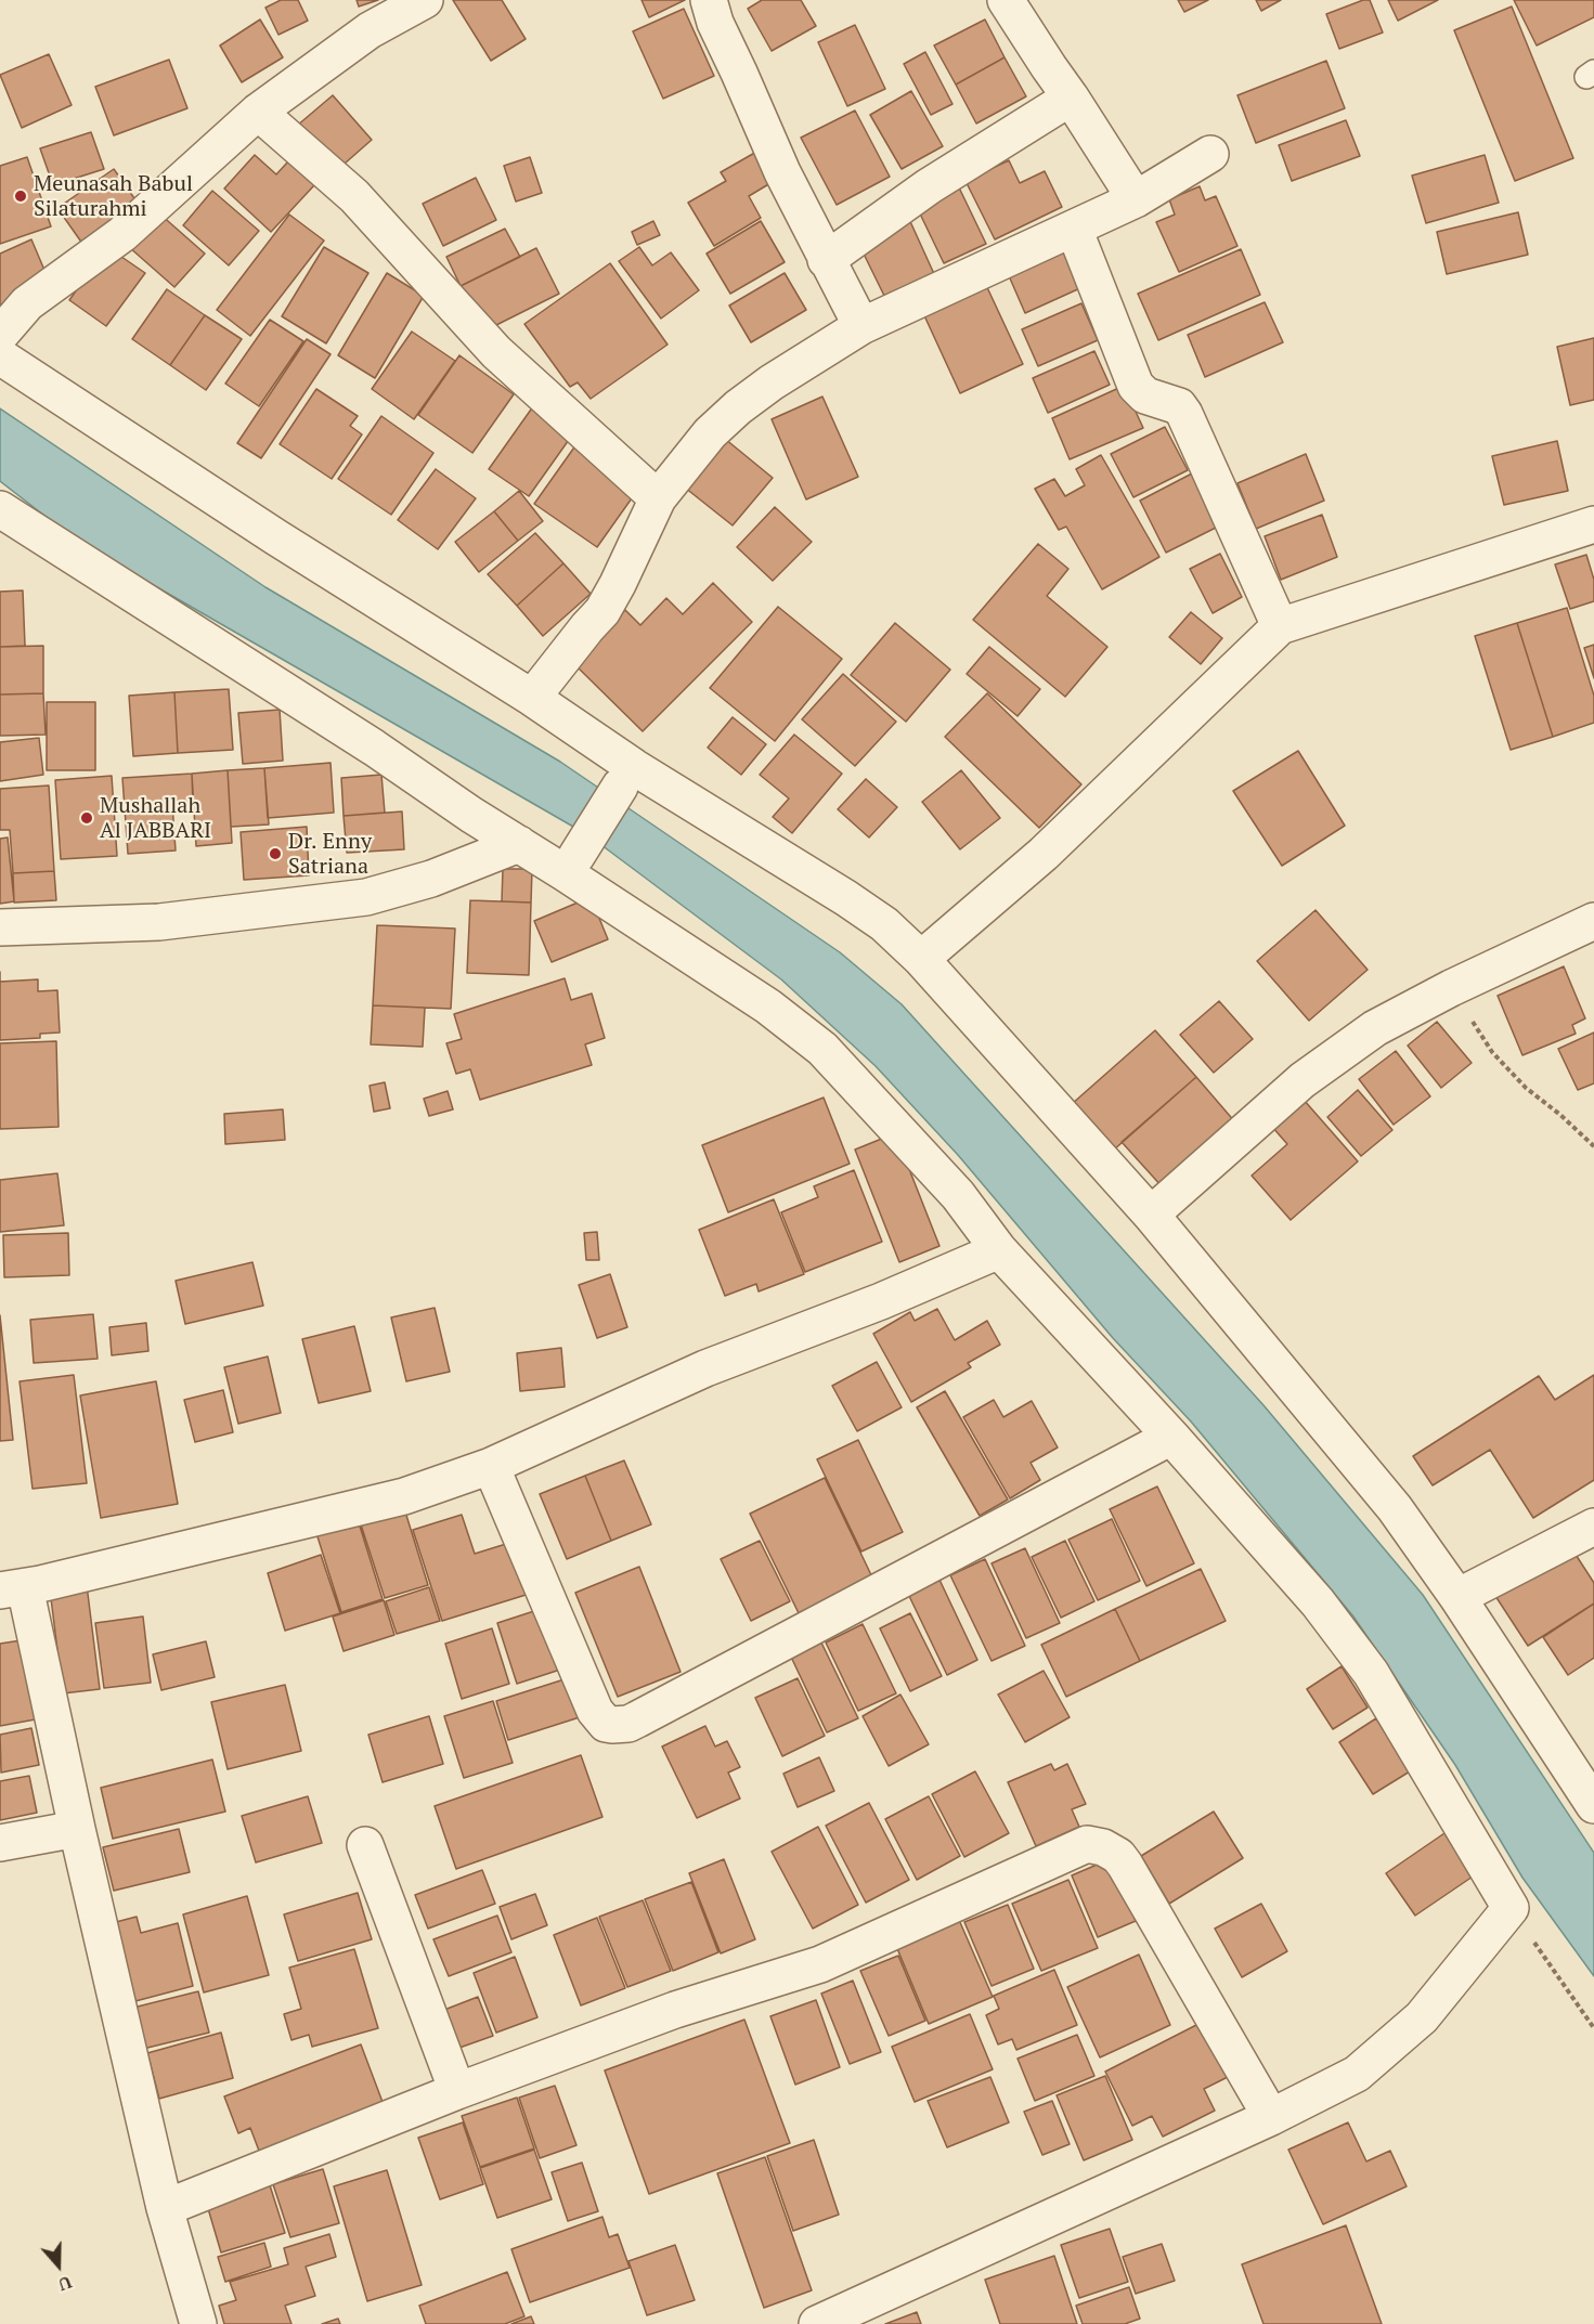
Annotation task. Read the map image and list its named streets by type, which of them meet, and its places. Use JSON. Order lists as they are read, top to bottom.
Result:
{
  "places": ["Meunasah Babul Silaturahmi", "Mushallah Al JABBARI", "Dr. Enny Satriana"],
  "north": "bottom"
}
